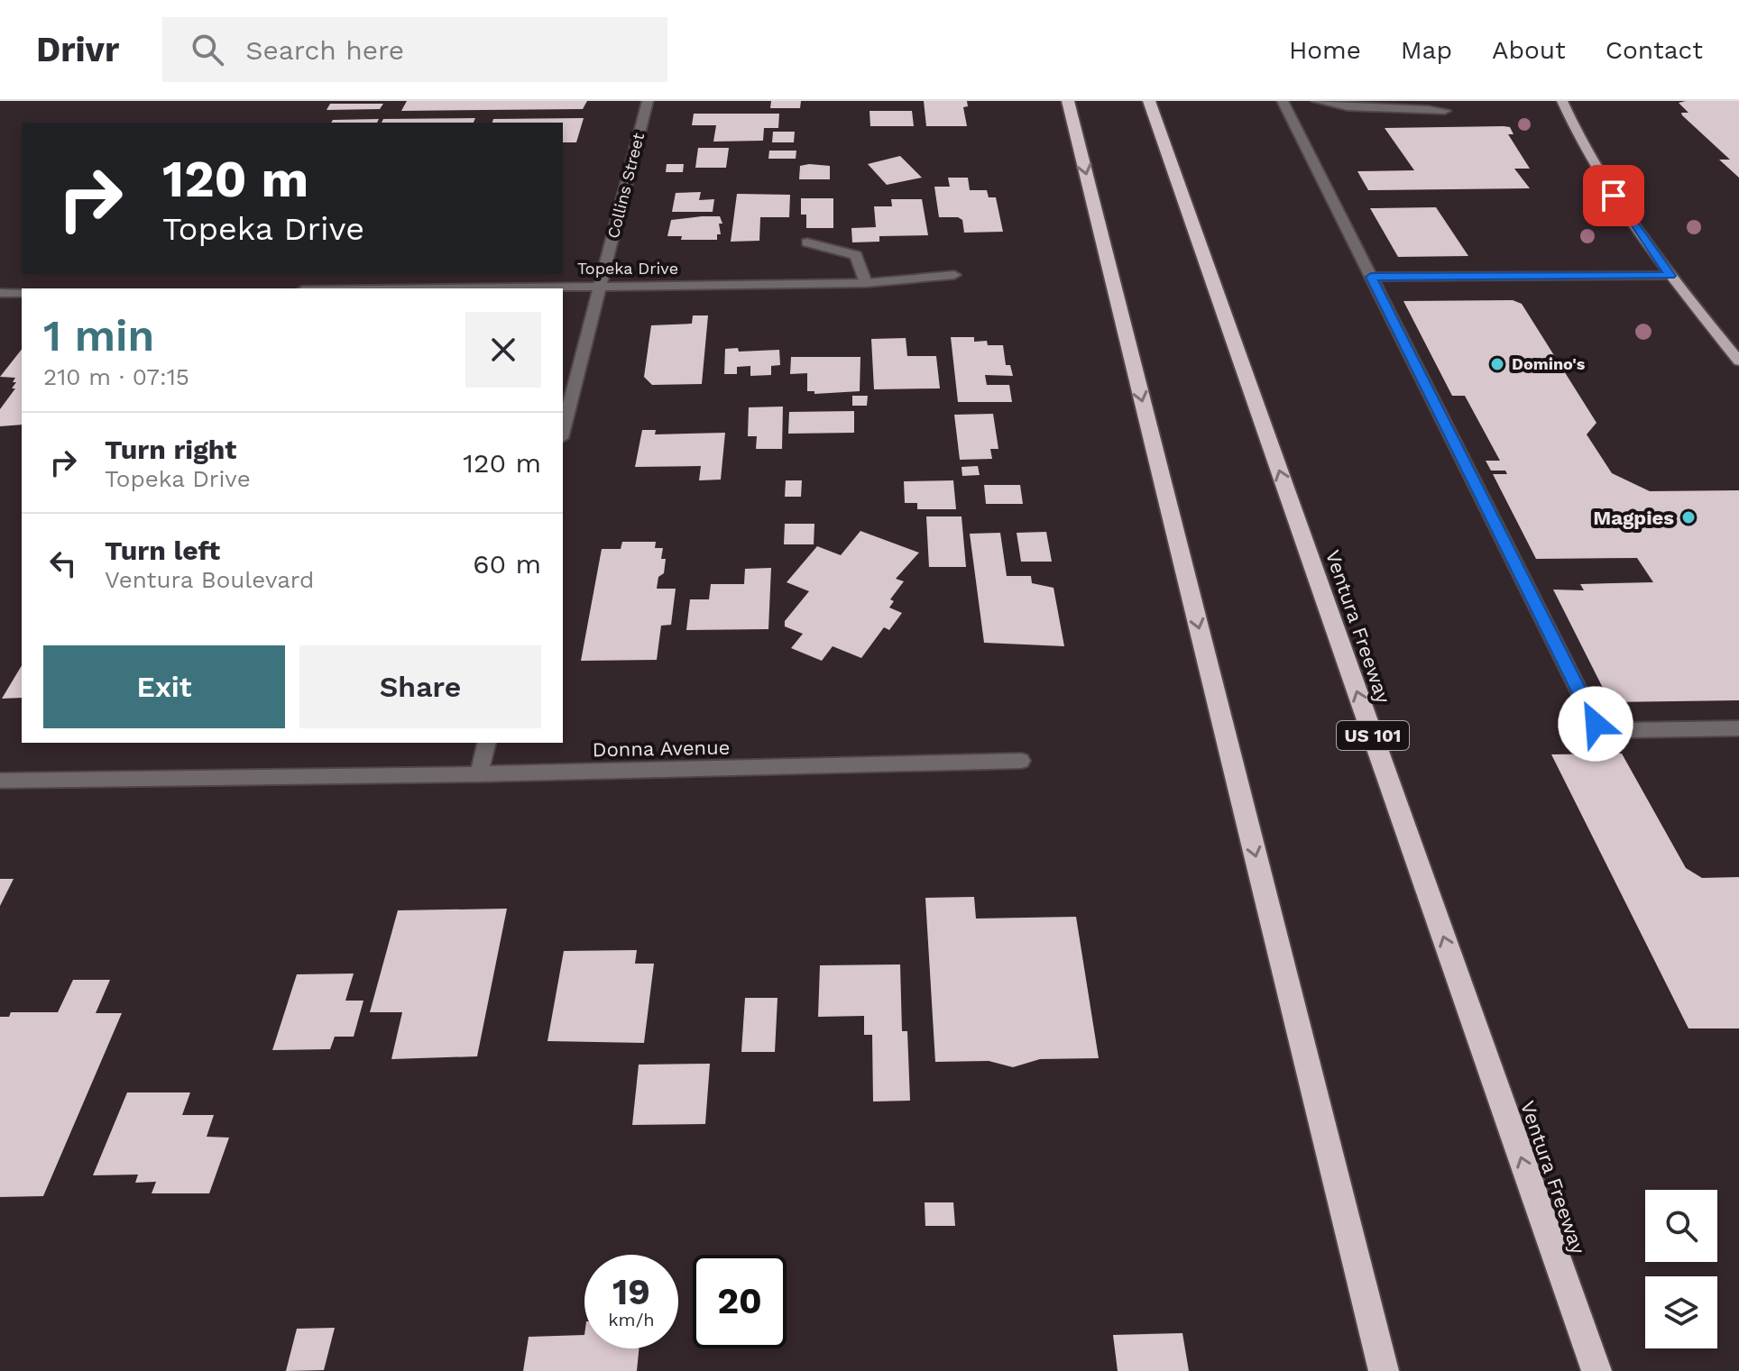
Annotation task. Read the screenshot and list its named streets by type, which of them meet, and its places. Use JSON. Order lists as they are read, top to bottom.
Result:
{
  "streets": {
    "highway": ["Ventura Freeway", "US 101"],
    "street": ["Collins Street", "Topeka Drive", "Donna Avenue"]
  },
  "crossings": [
    ["Collins Street", "Topeka Drive"]
  ],
  "places": ["Domino's", "Magpies"],
  "page": {
    "header": "Drivr",
    "search": "Search here",
    "nav": [
      "Home",
      "Map",
      "About",
      "Contact"
    ],
    "turn": ["120 m", "Topeka Drive"],
    "heading": ["1 min", "210 m · 07:15"],
    "list": [
      {
        "name": "Turn right",
        "note": "Topeka Drive",
        "value": "120 m"
      },
      {
        "name": "Turn left",
        "note": "Ventura Boulevard",
        "value": "60 m"
      }
    ],
    "buttons": ["Exit", "Share"],
    "speed": "19 km/h",
    "limit": "20"
  }
}
